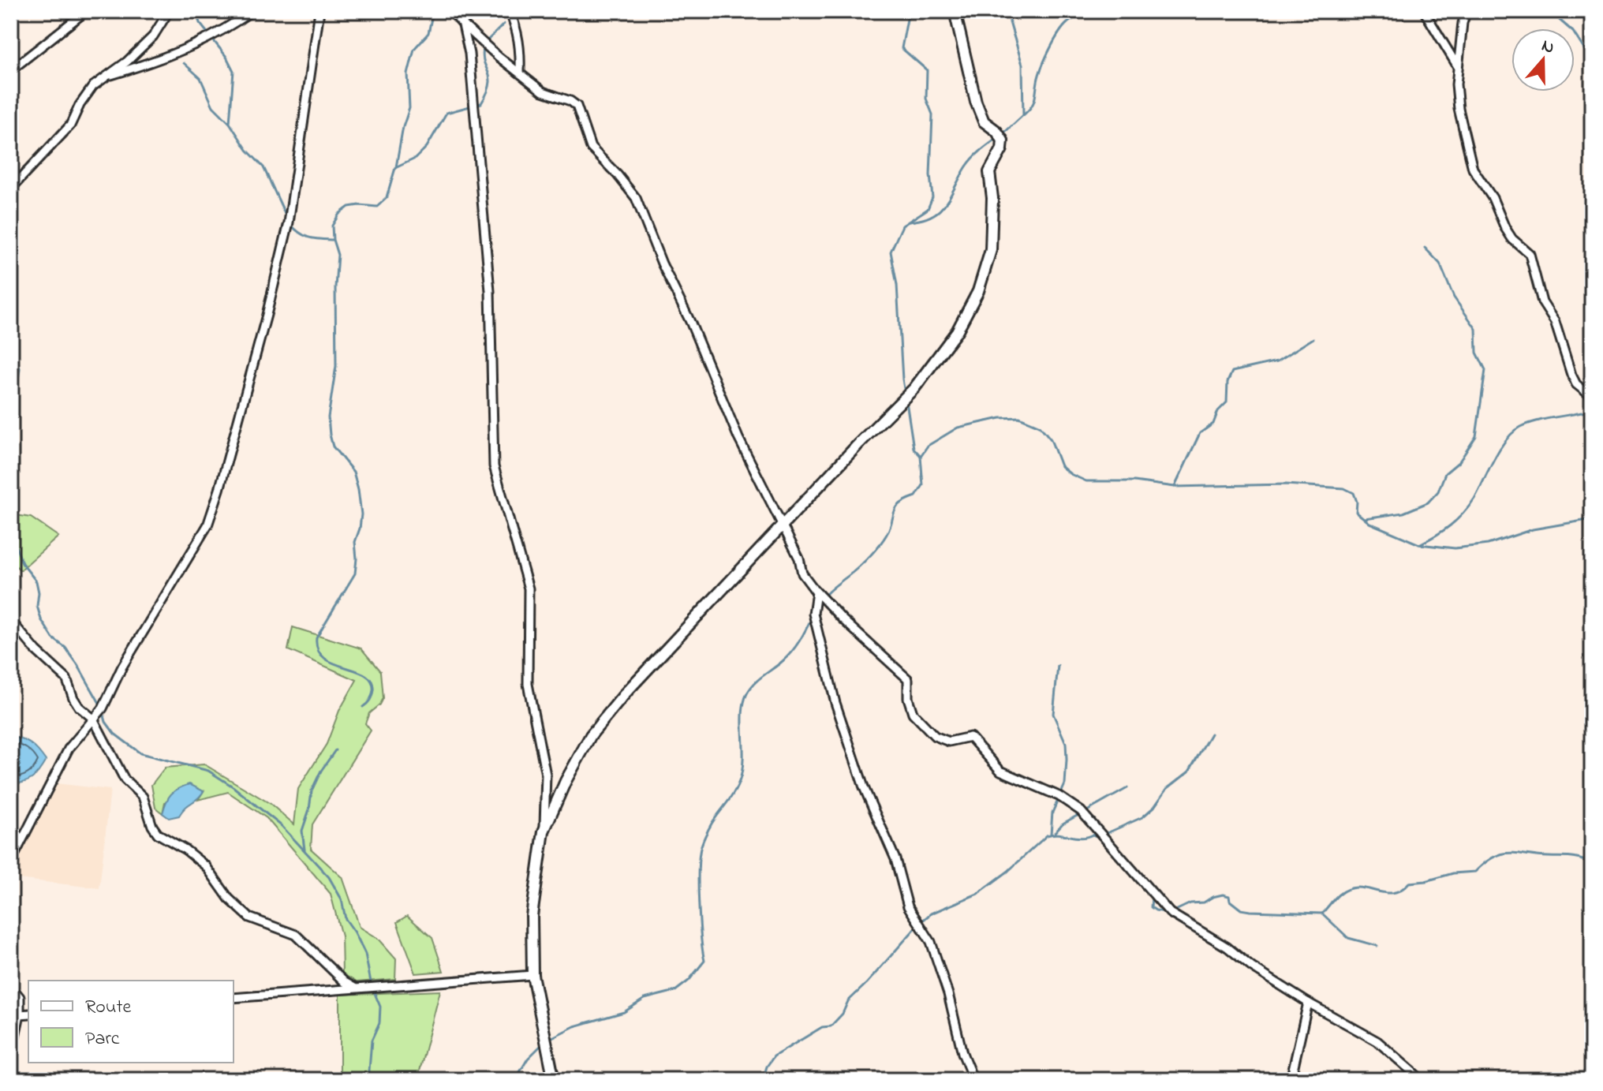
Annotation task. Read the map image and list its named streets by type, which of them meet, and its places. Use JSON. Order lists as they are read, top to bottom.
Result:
{
  "legend": ["Route", "Parc"],
  "north": "top"
}
